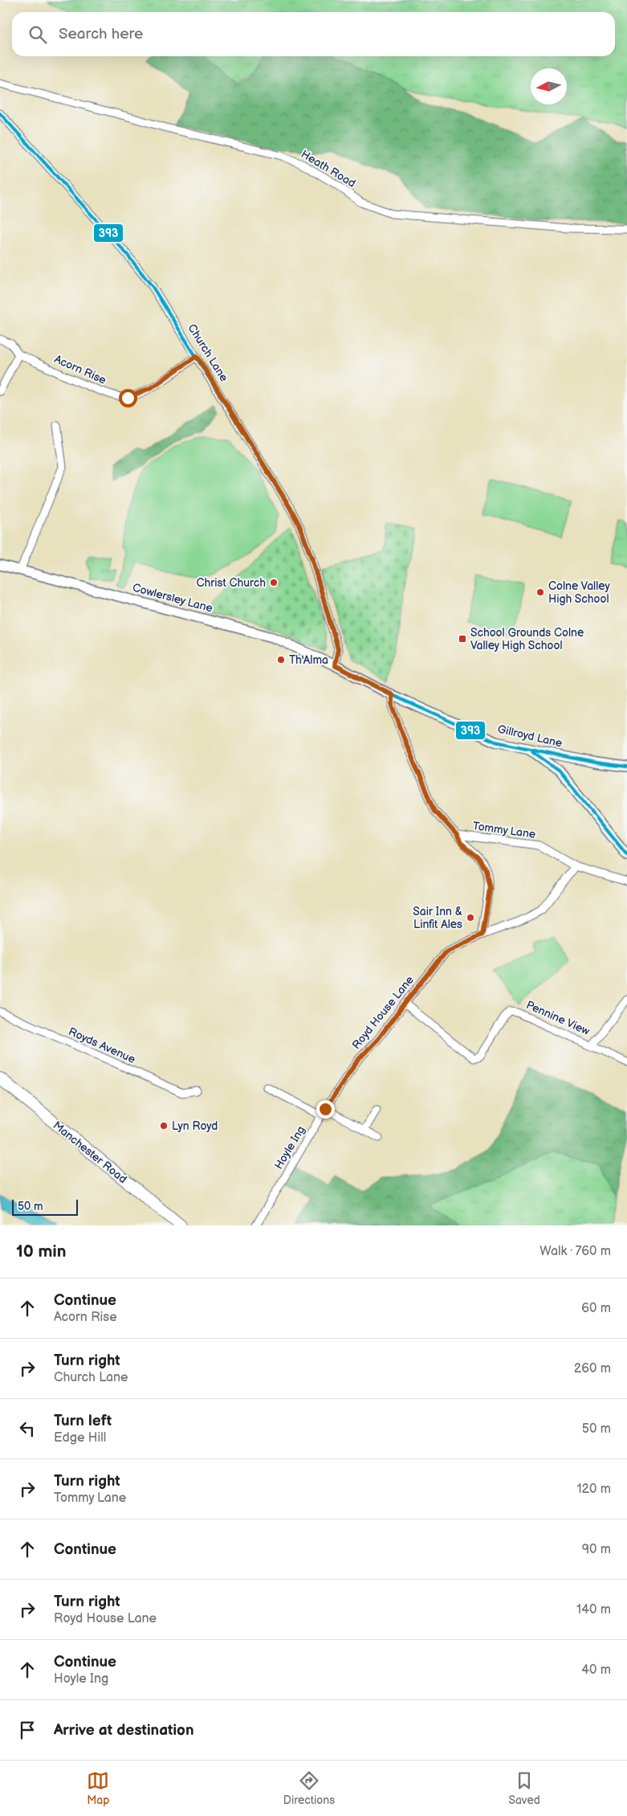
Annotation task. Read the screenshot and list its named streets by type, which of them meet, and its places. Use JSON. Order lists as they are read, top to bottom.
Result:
{
  "streets": {
    "main road": ["Manchester Road"],
    "street": [
      "Heath Road",
      "Church Lane",
      "Acorn Rise",
      "Cowlersley Lane",
      "Gillroyd Lane",
      "Tommy Lane",
      "Royd House Lane",
      "Pennine View",
      "Royds Avenue",
      "Hoyle Ing"
    ]
  },
  "crossings": [
    ["Church Lane", "Acorn Rise"],
    ["Church Lane", "Cowlersley Lane"],
    ["Cowlersley Lane", "Gillroyd Lane"],
    ["Cowlersley Lane", "Tommy Lane"],
    ["Gillroyd Lane", "Tommy Lane"],
    ["Tommy Lane", "Royd House Lane"],
    ["Royd House Lane", "Pennine View"],
    ["Royd House Lane", "Hoyle Ing"]
  ],
  "places": {
    "other": [
      "Christ Church",
      "Colne Valley High School",
      "Th'Alma",
      "Sair Inn & Linfit Ales",
      "Lyn Royd"
    ],
    "transit": ["School Grounds Colne Valley High School"]
  },
  "lines": ["transit line 393"],
  "scale_bar": "50 m",
  "north": "left",
  "page": {
    "search": "Search here",
    "scale": "50 m",
    "heading": ["10 min", "Walk · 760 m"],
    "list": [
      ["Continue", "Acorn Rise", "60 m"],
      ["Turn right", "Church Lane", "260 m"],
      ["Turn left", "Edge Hill", "50 m"],
      ["Turn right", "Tommy Lane", "120 m"],
      ["Continue", "90 m"],
      ["Turn right", "Royd House Lane", "140 m"],
      ["Continue", "Hoyle Ing", "40 m"],
      "Arrive at destination"
    ],
    "nav": ["Map", "Directions", "Saved"]
  }
}
